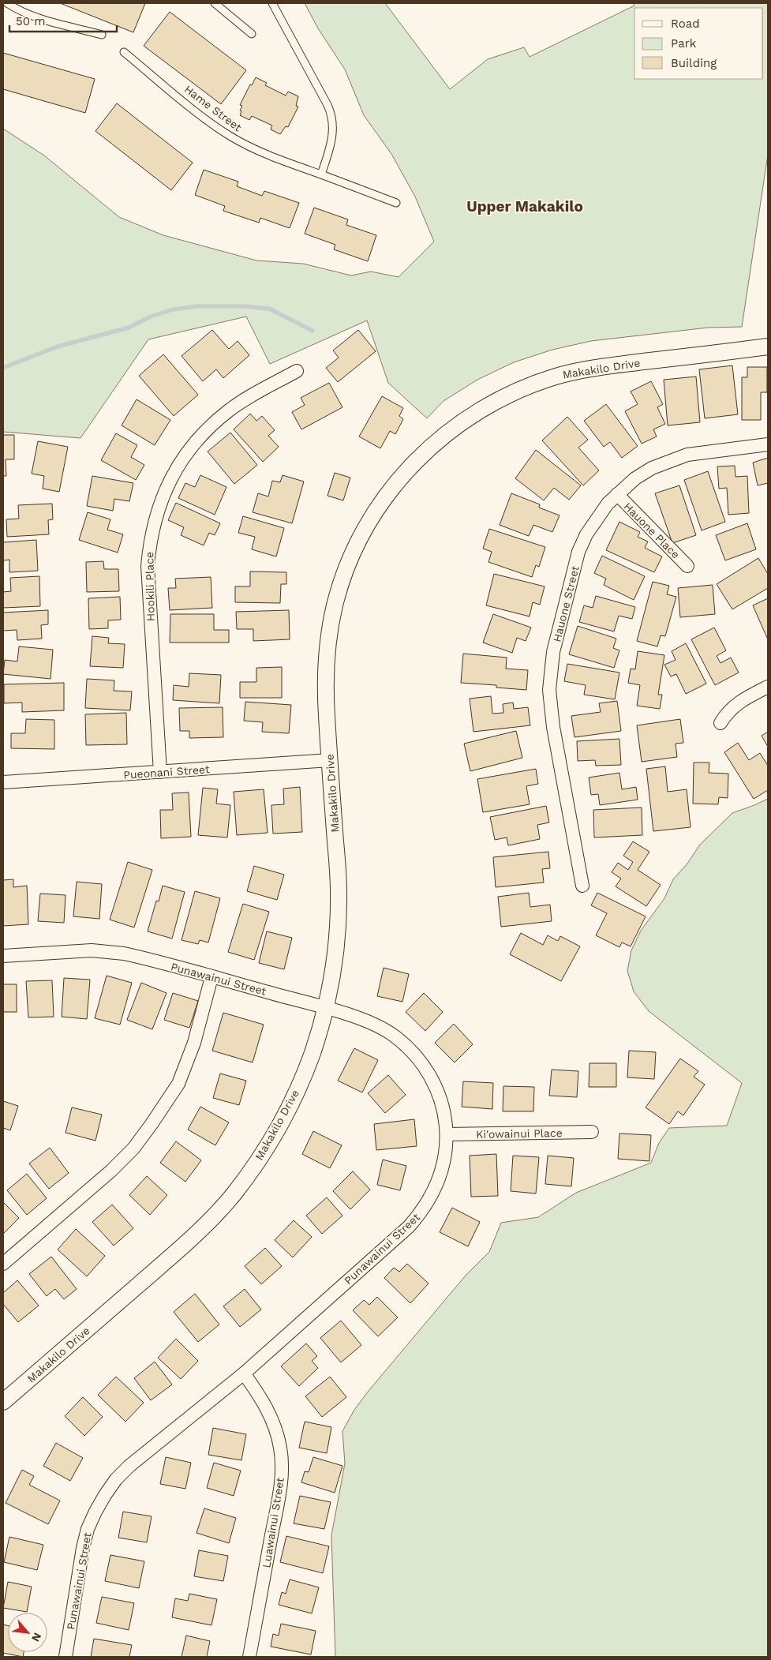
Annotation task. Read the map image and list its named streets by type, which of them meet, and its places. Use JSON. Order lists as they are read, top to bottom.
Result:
{
  "streets": {
    "street": [
      "Makakilo Drive",
      "Hauone Place",
      "Hookili Place",
      "Hauone Street",
      "Pueonani Street",
      "Punawainui Street",
      "Ki'owainui Place",
      "Luawainui Street"
    ],
    "lane": ["Hame Street"]
  },
  "crossings": [
    ["Makakilo Drive", "Pueonani Street"],
    ["Makakilo Drive", "Punawainui Street"],
    ["Hauone Place", "Hauone Street"],
    ["Hookili Place", "Pueonani Street"],
    ["Punawainui Street", "Ki'owainui Place"],
    ["Punawainui Street", "Luawainui Street"]
  ],
  "districts": ["Upper Makakilo"],
  "legend": ["Road", "Park", "Building"],
  "scale_bar": "50 m",
  "north": "bottom right"
}
